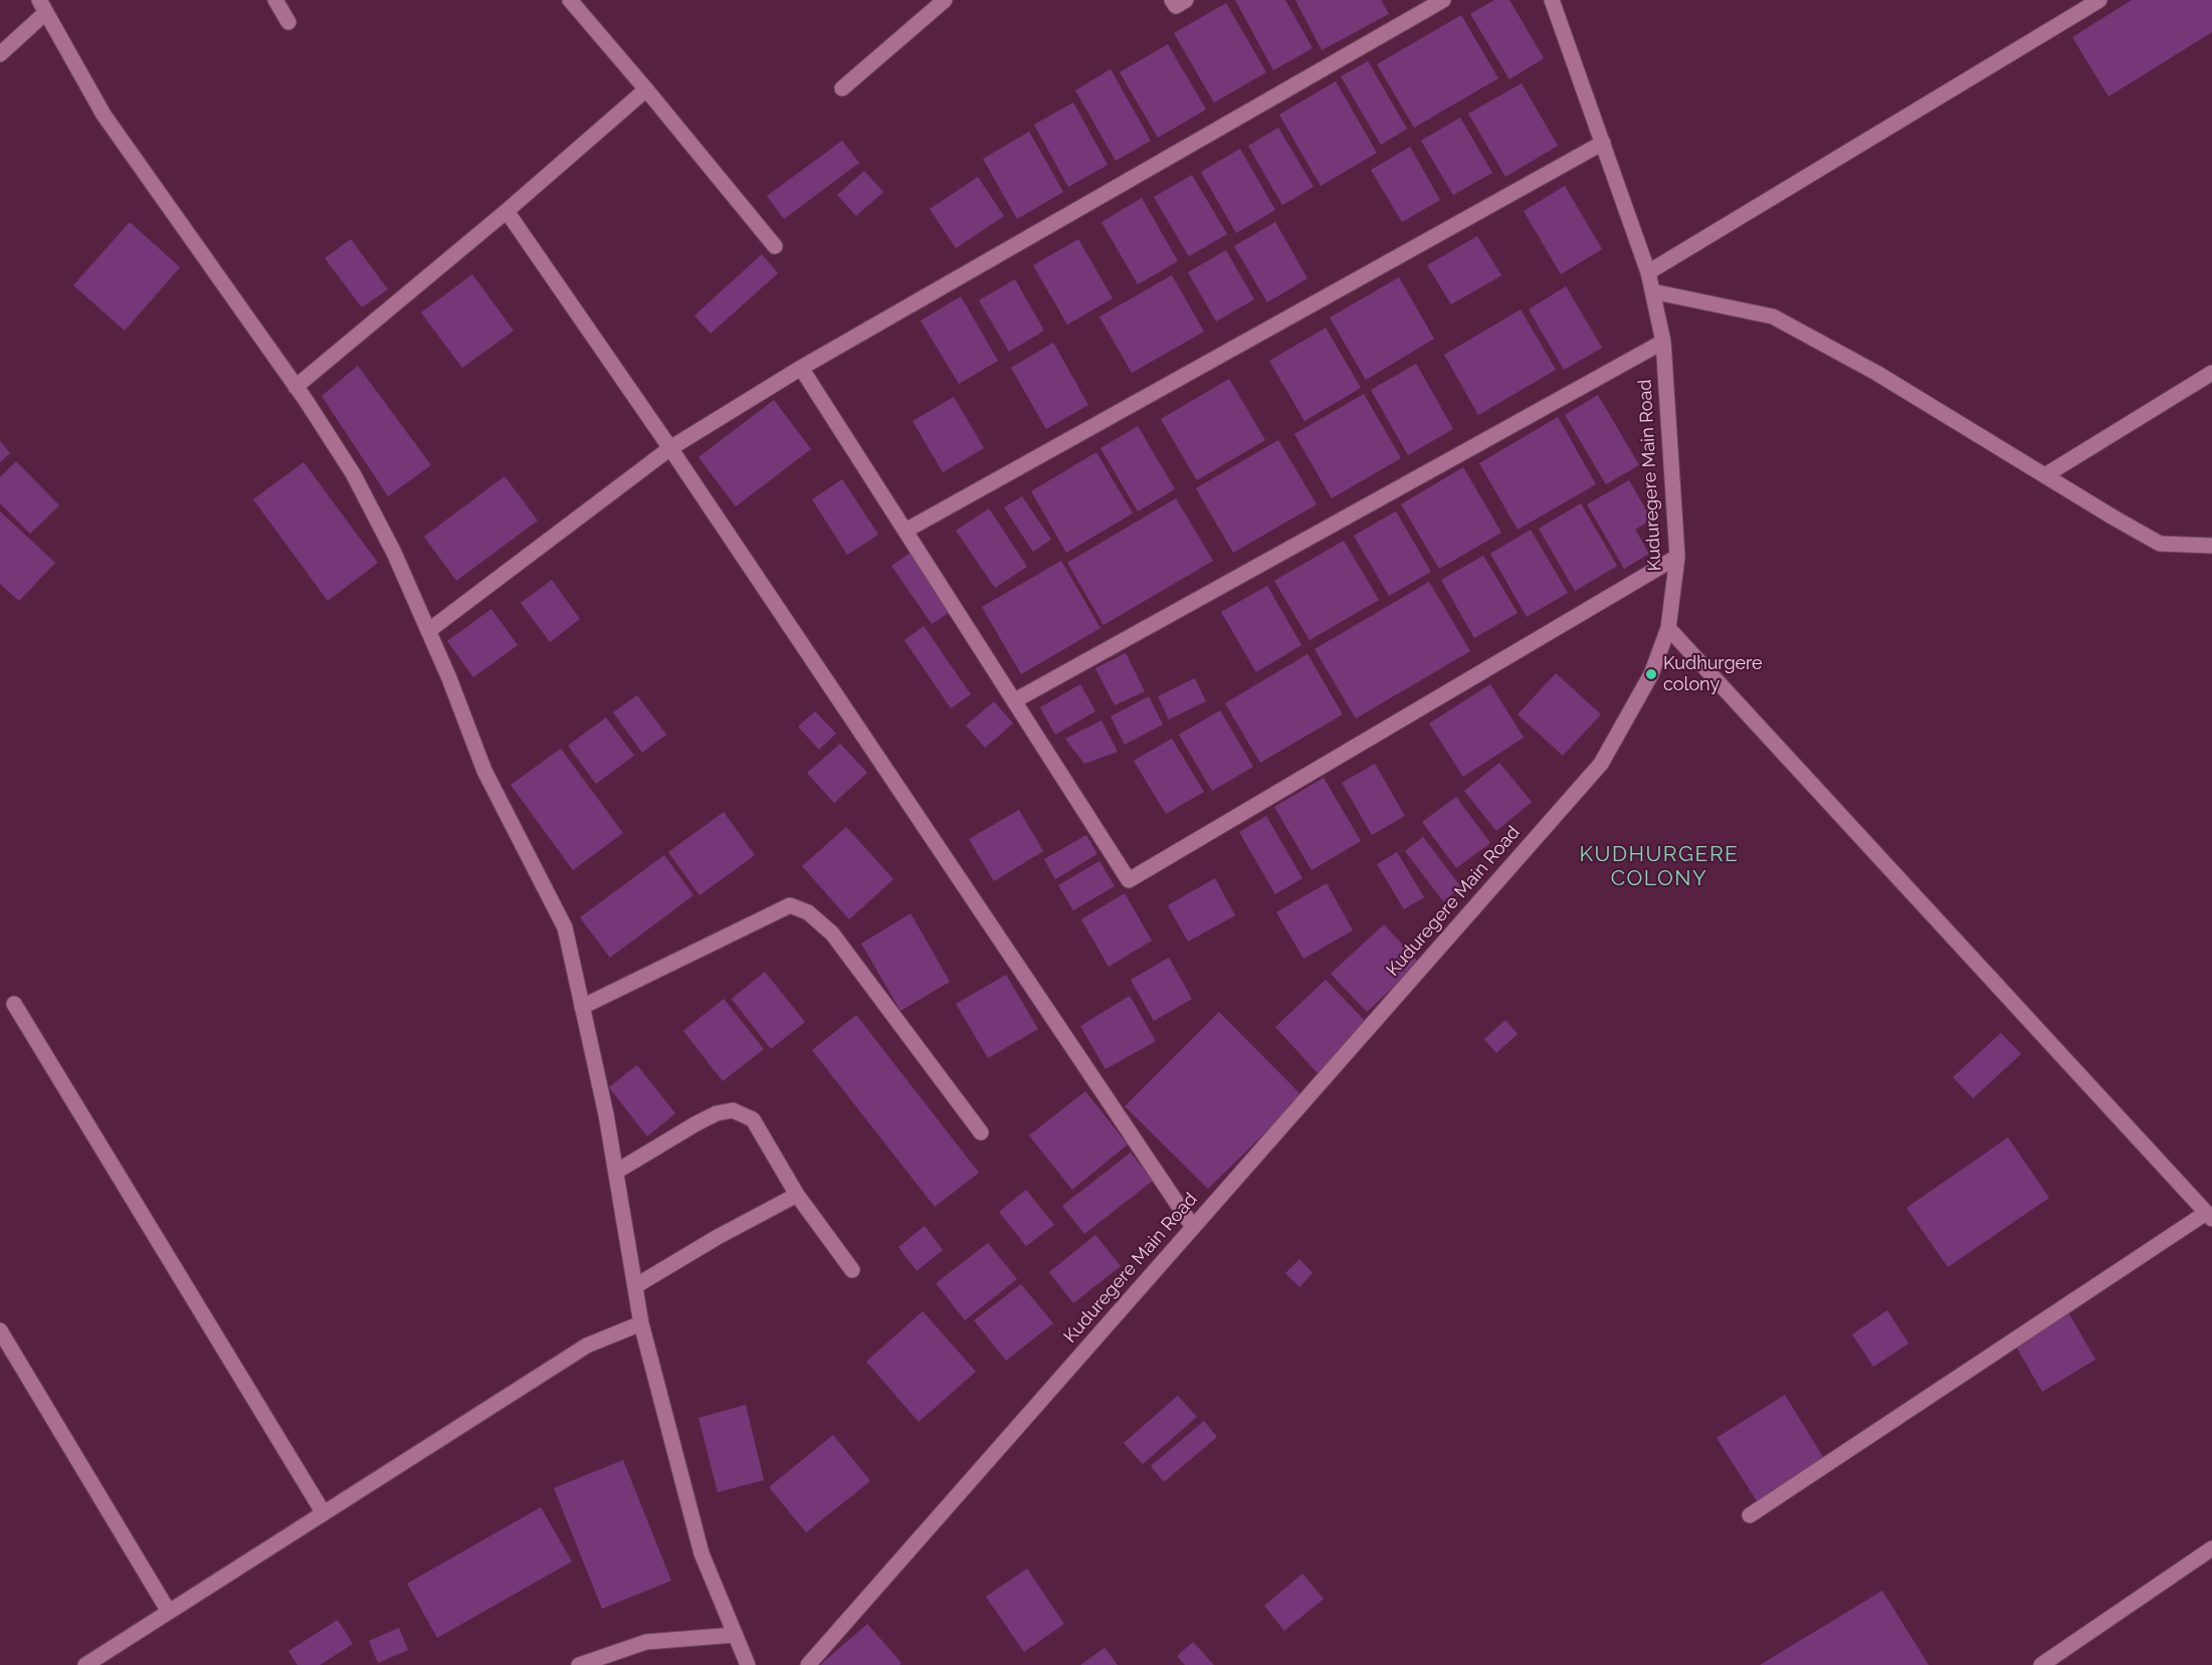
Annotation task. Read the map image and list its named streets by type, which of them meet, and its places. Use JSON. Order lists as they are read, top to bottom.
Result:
{
  "streets": {
    "street": ["Kuduregere Main Road"]
  },
  "districts": ["KUDHURGERE COLONY"],
  "places": ["Kudhurgere colony"]
}
